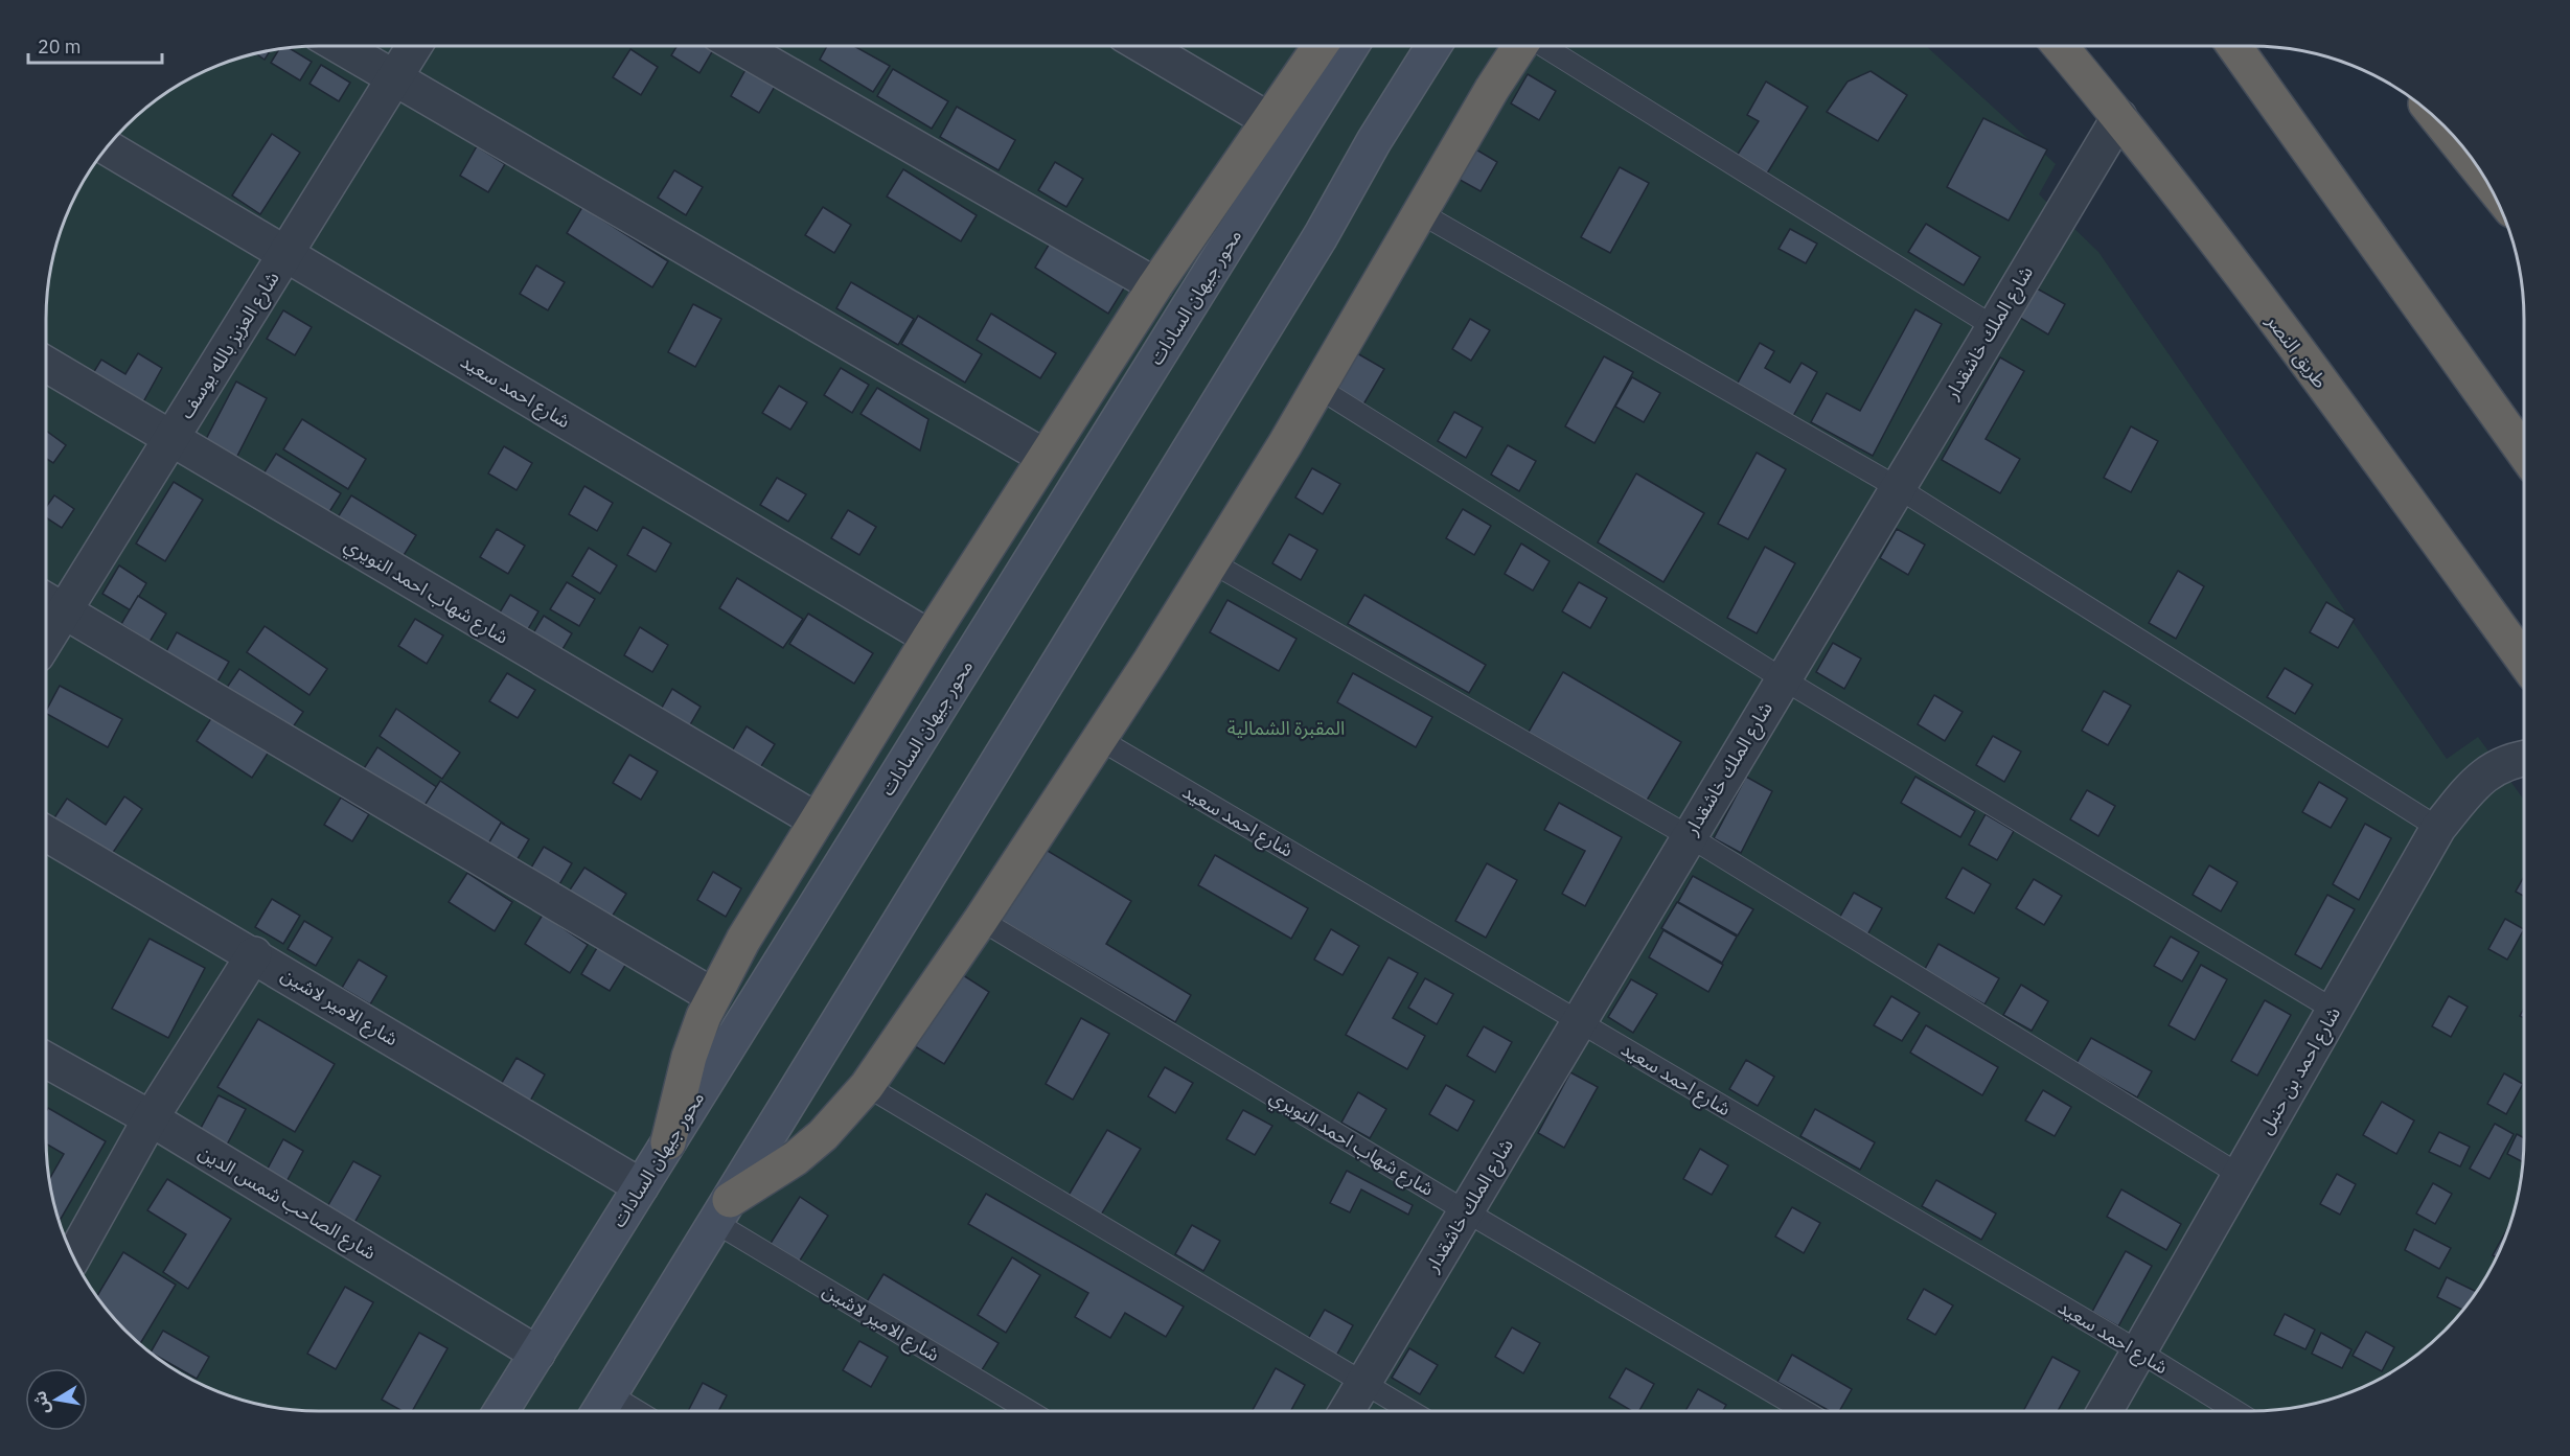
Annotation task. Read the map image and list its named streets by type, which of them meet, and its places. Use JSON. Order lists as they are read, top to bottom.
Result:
{
  "streets": {
    "highway": ["طريق النصر"],
    "main road": ["محور جيهان السادات"],
    "street": [
      "شارع الملك خاشقدار",
      "شارع العزيز بالله يوسف",
      "شارع احمد سعيد",
      "شارع شهاب احمد النويري",
      "شارع الامير لاشين",
      "شارع احمد بن حنبل",
      "شارع الصاحب شمس الدين"
    ]
  },
  "crossings": [
    ["محور جيهان السادات", "شارع الامير لاشين"],
    ["محور جيهان السادات", "شارع الصاحب شمس الدين"],
    ["شارع الملك خاشقدار", "طريق النصر"],
    ["شارع الملك خاشقدار", "شارع احمد سعيد"],
    ["شارع الملك خاشقدار", "شارع شهاب احمد النويري"],
    ["شارع العزيز بالله يوسف", "شارع احمد سعيد"],
    ["شارع العزيز بالله يوسف", "شارع شهاب احمد النويري"],
    ["شارع احمد سعيد", "شارع احمد بن حنبل"]
  ],
  "parks": ["المقبرة الشمالية"],
  "scale_bar": "20 m",
  "north": "left"
}
